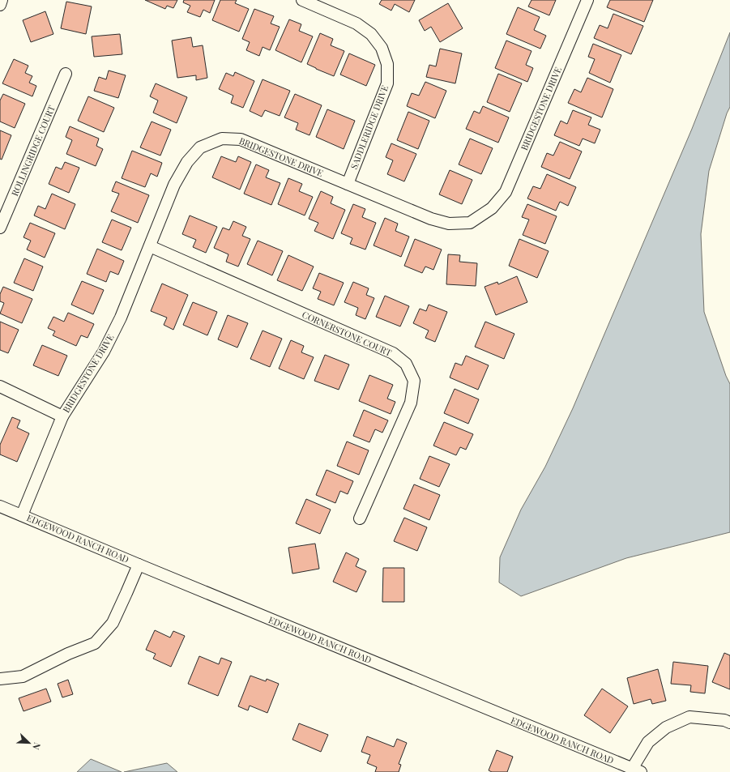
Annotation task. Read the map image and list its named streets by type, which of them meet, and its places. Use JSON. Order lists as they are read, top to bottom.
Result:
{
  "streets": {
    "street": [
      "BRIDGESTONE DRIVE",
      "SADDLERIDGE DRIVE",
      "ROLLINGRIDGE COURT",
      "CORNERSTONE COURT",
      "EDGEWOOD RANCH ROAD"
    ]
  },
  "crossings": [
    ["BRIDGESTONE DRIVE", "SADDLERIDGE DRIVE"],
    ["BRIDGESTONE DRIVE", "CORNERSTONE COURT"],
    ["BRIDGESTONE DRIVE", "EDGEWOOD RANCH ROAD"]
  ],
  "north": "bottom right"
}
